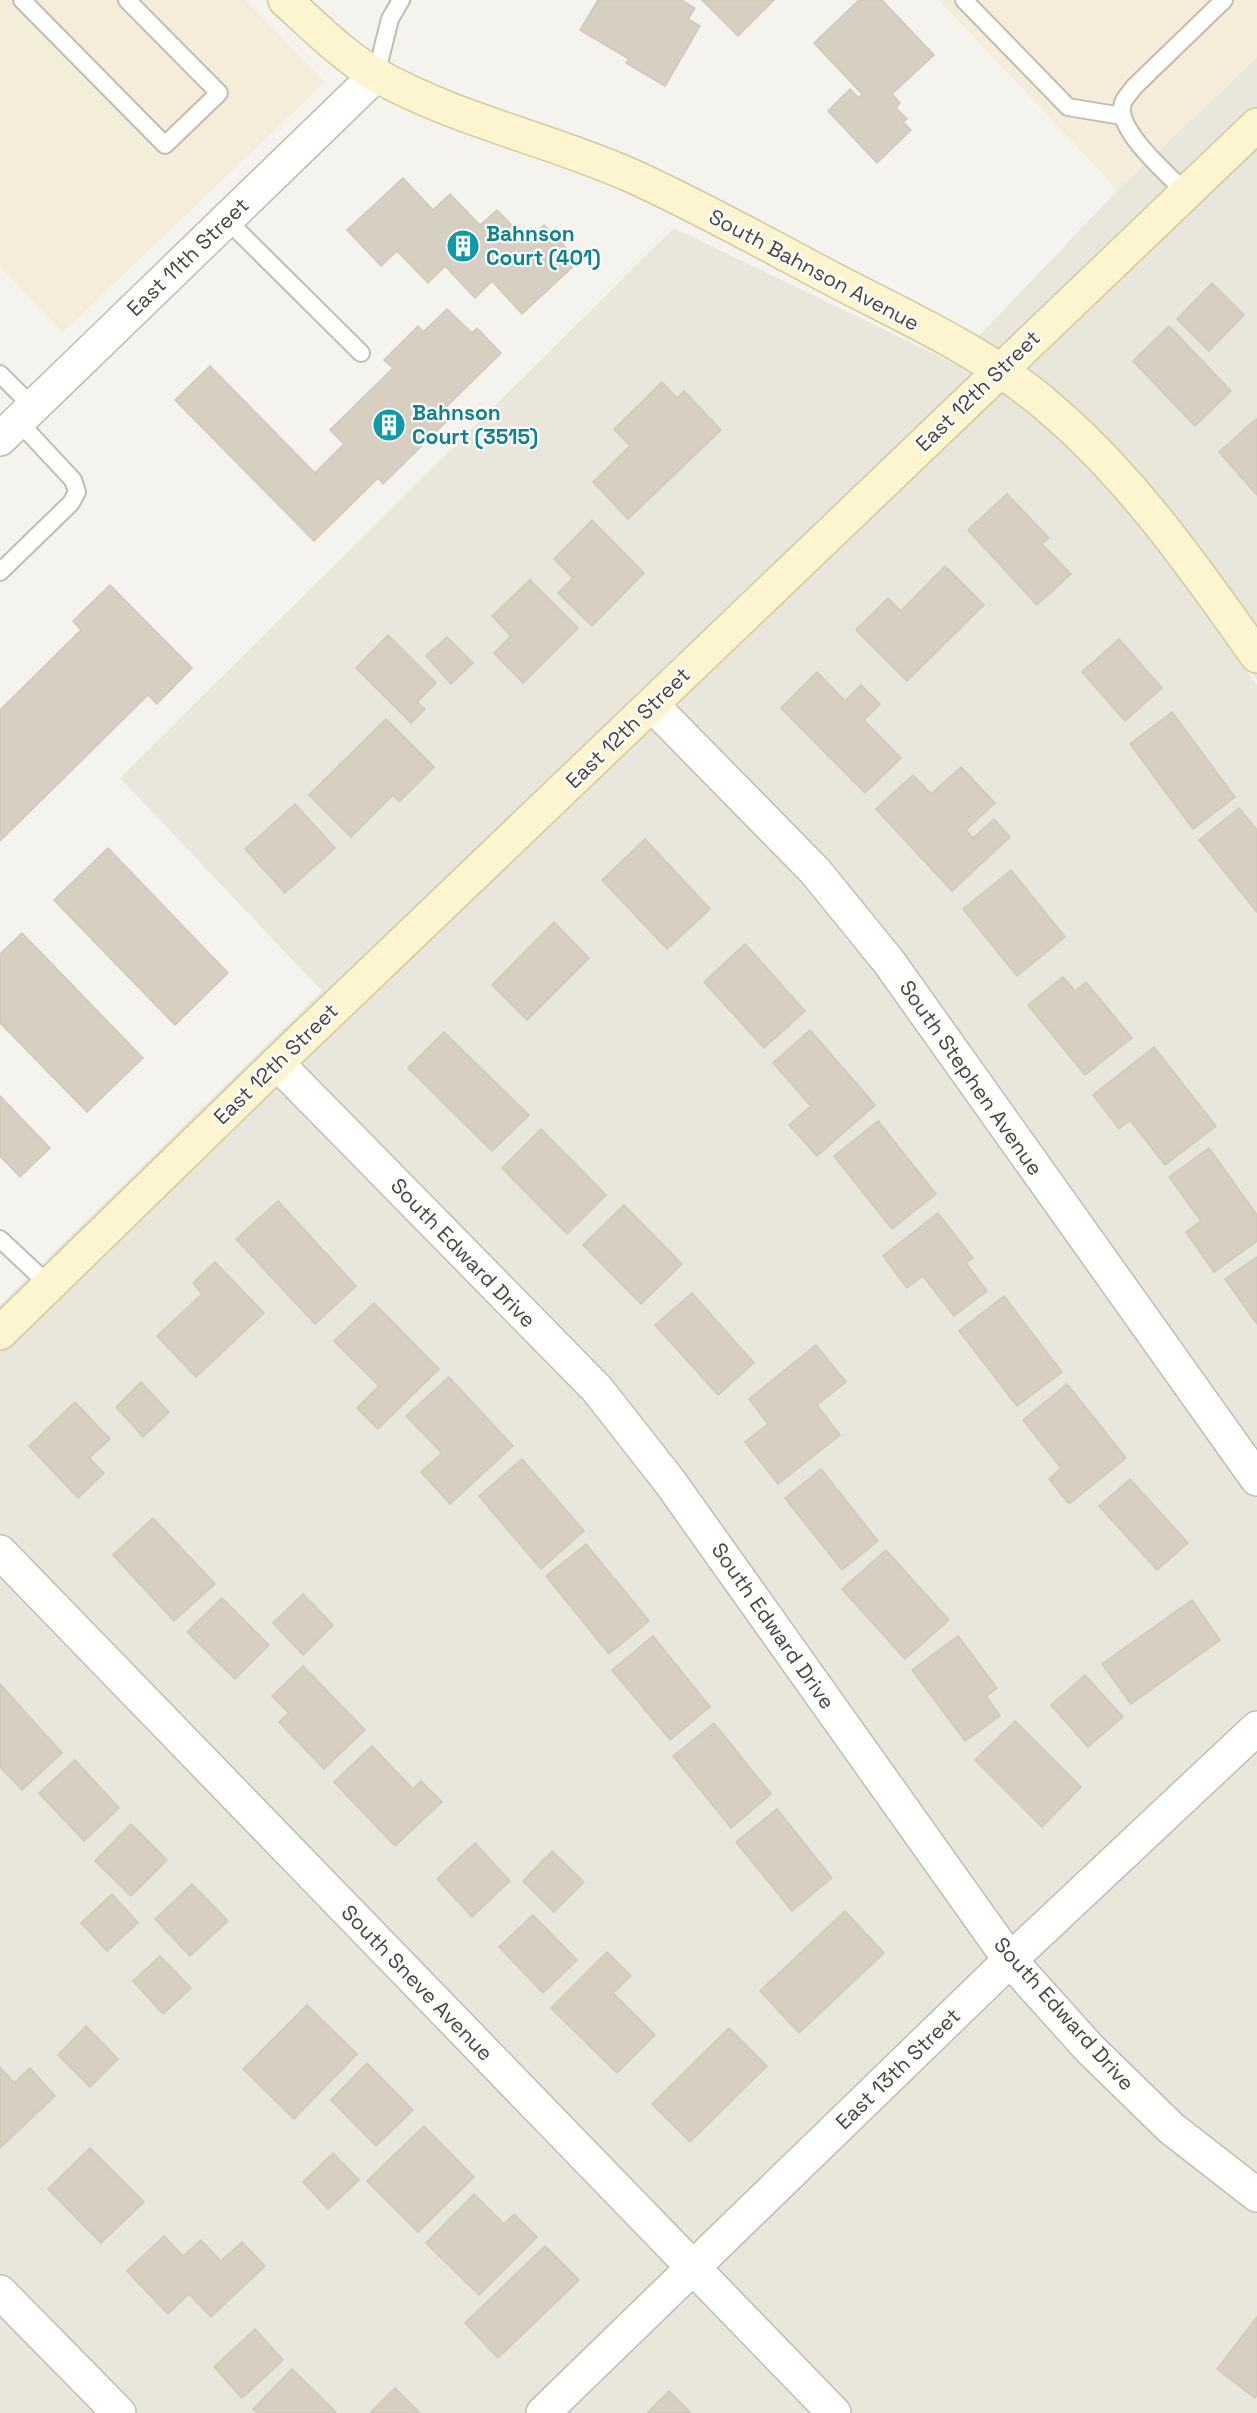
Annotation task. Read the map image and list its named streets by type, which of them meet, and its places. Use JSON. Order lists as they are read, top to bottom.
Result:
{
  "streets": {
    "street": [
      "East 11th Street",
      "South Bahnson Avenue",
      "East 12th Street",
      "South Stephen Avenue",
      "South Edward Drive",
      "South Sneve Avenue",
      "East 13th Street"
    ]
  },
  "crossings": [
    ["East 11th Street", "South Bahnson Avenue"],
    ["South Bahnson Avenue", "East 12th Street"],
    ["East 12th Street", "South Stephen Avenue"],
    ["East 12th Street", "South Edward Drive"],
    ["South Edward Drive", "East 13th Street"],
    ["South Sneve Avenue", "East 13th Street"]
  ],
  "places": {
    "building": ["Bahnson Court (401)", "Bahnson Court (3515)"]
  }
}
